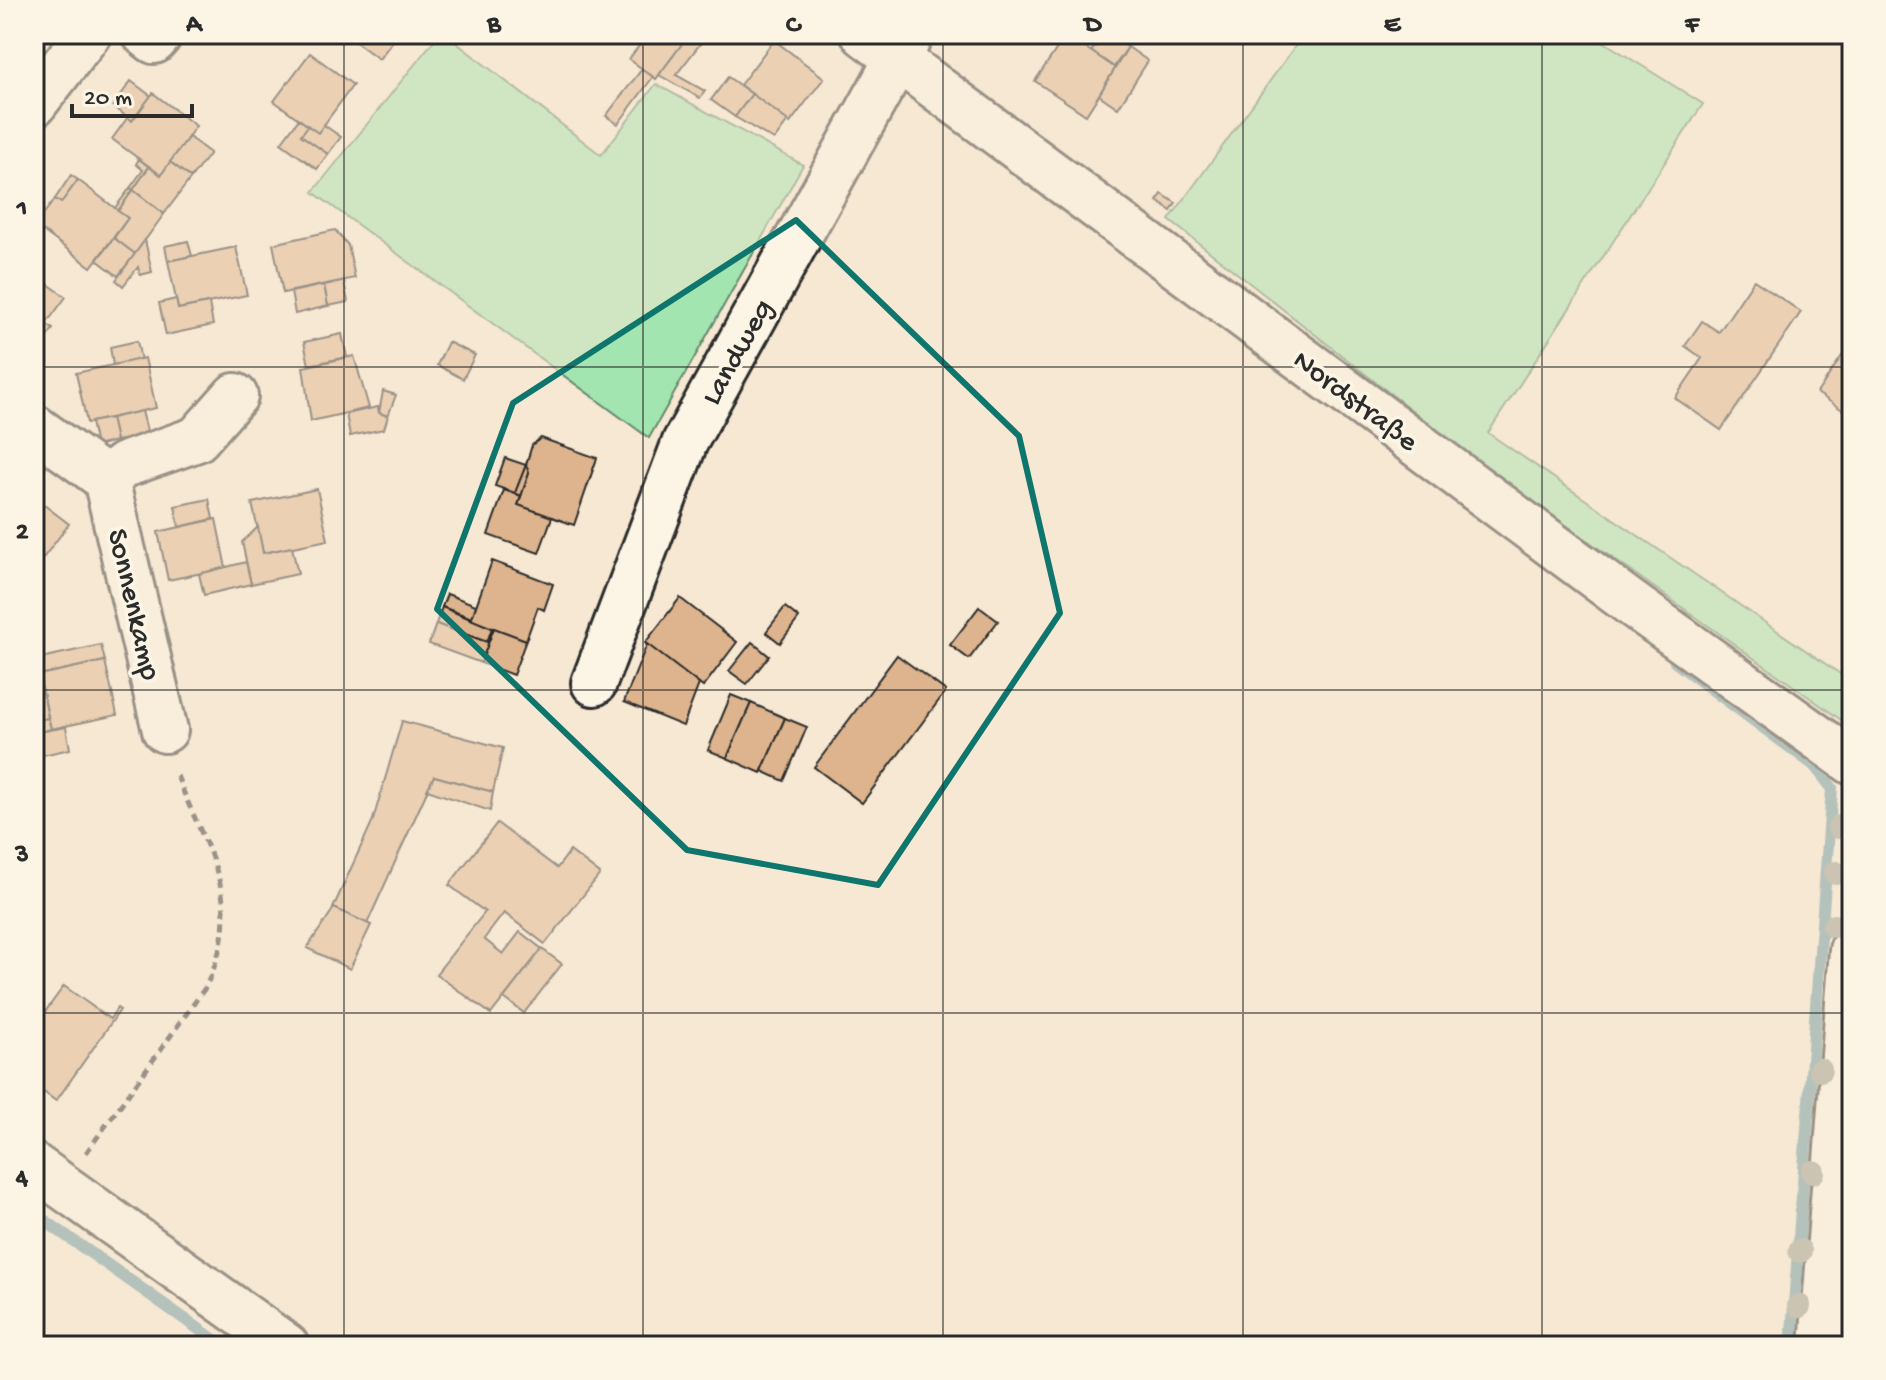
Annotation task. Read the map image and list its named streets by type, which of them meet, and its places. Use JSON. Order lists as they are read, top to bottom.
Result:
{
  "streets": {
    "street": ["Landweg", "Nordstraße", "Sonnenkamp"]
  },
  "crossings": [
    ["Landweg", "Nordstraße"]
  ],
  "scale_bar": "20 m",
  "grid": {
    "columns": [
      "A",
      "B",
      "C",
      "D",
      "E",
      "F"
    ],
    "rows": [
      "1",
      "2",
      "3",
      "4"
    ]
  }
}
